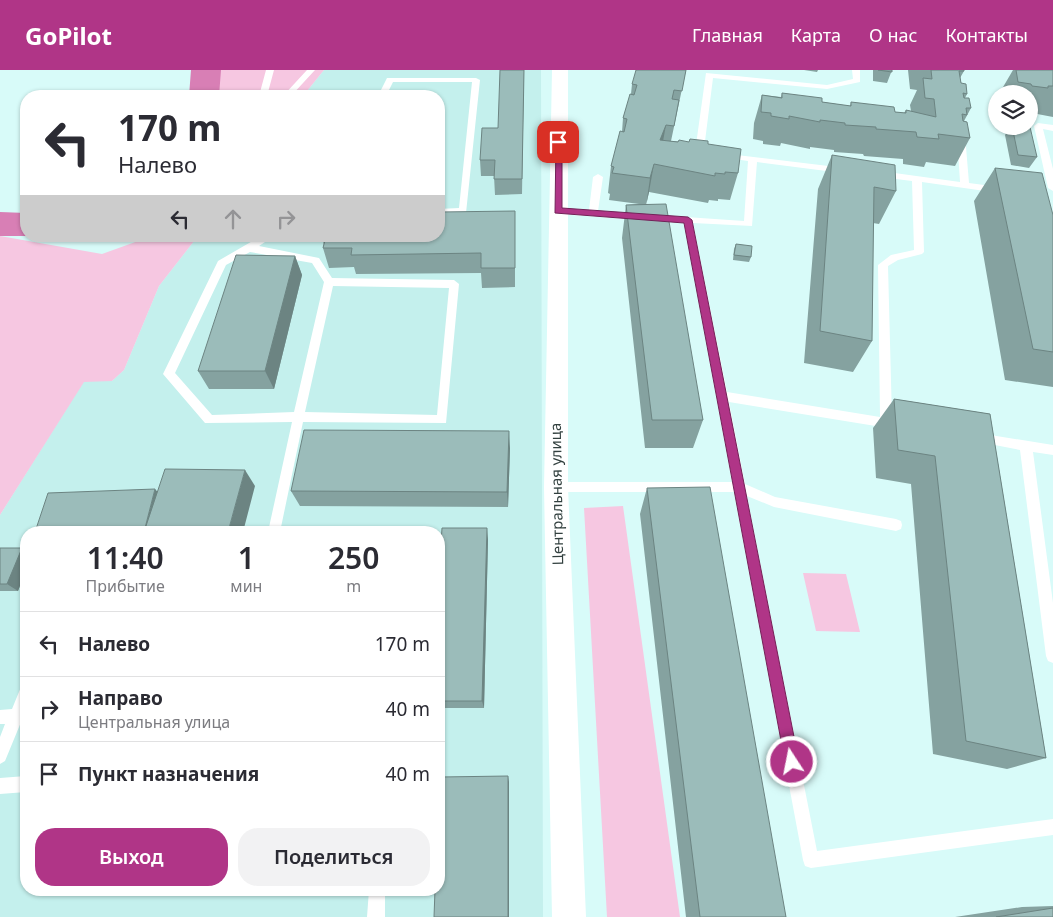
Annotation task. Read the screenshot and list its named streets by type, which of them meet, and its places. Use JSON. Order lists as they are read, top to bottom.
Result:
{
  "streets": {
    "street": ["Центральная улица"]
  },
  "page": {
    "header": "GoPilot",
    "nav": [
      "Главная",
      "Карта",
      "О нас",
      "Контакты"
    ],
    "turn": ["170 m", "Налево"],
    "eta": [
      "11:40",
      "Прибытие",
      "1",
      "мин",
      "250",
      "m"
    ],
    "list": [
      {
        "name": "Налево",
        "value": "170 m"
      },
      {
        "name": "Направо",
        "note": "Центральная улица",
        "value": "40 m"
      },
      {
        "name": "Пункт назначения",
        "value": "40 m"
      }
    ],
    "buttons": ["Выход", "Поделиться"]
  }
}
